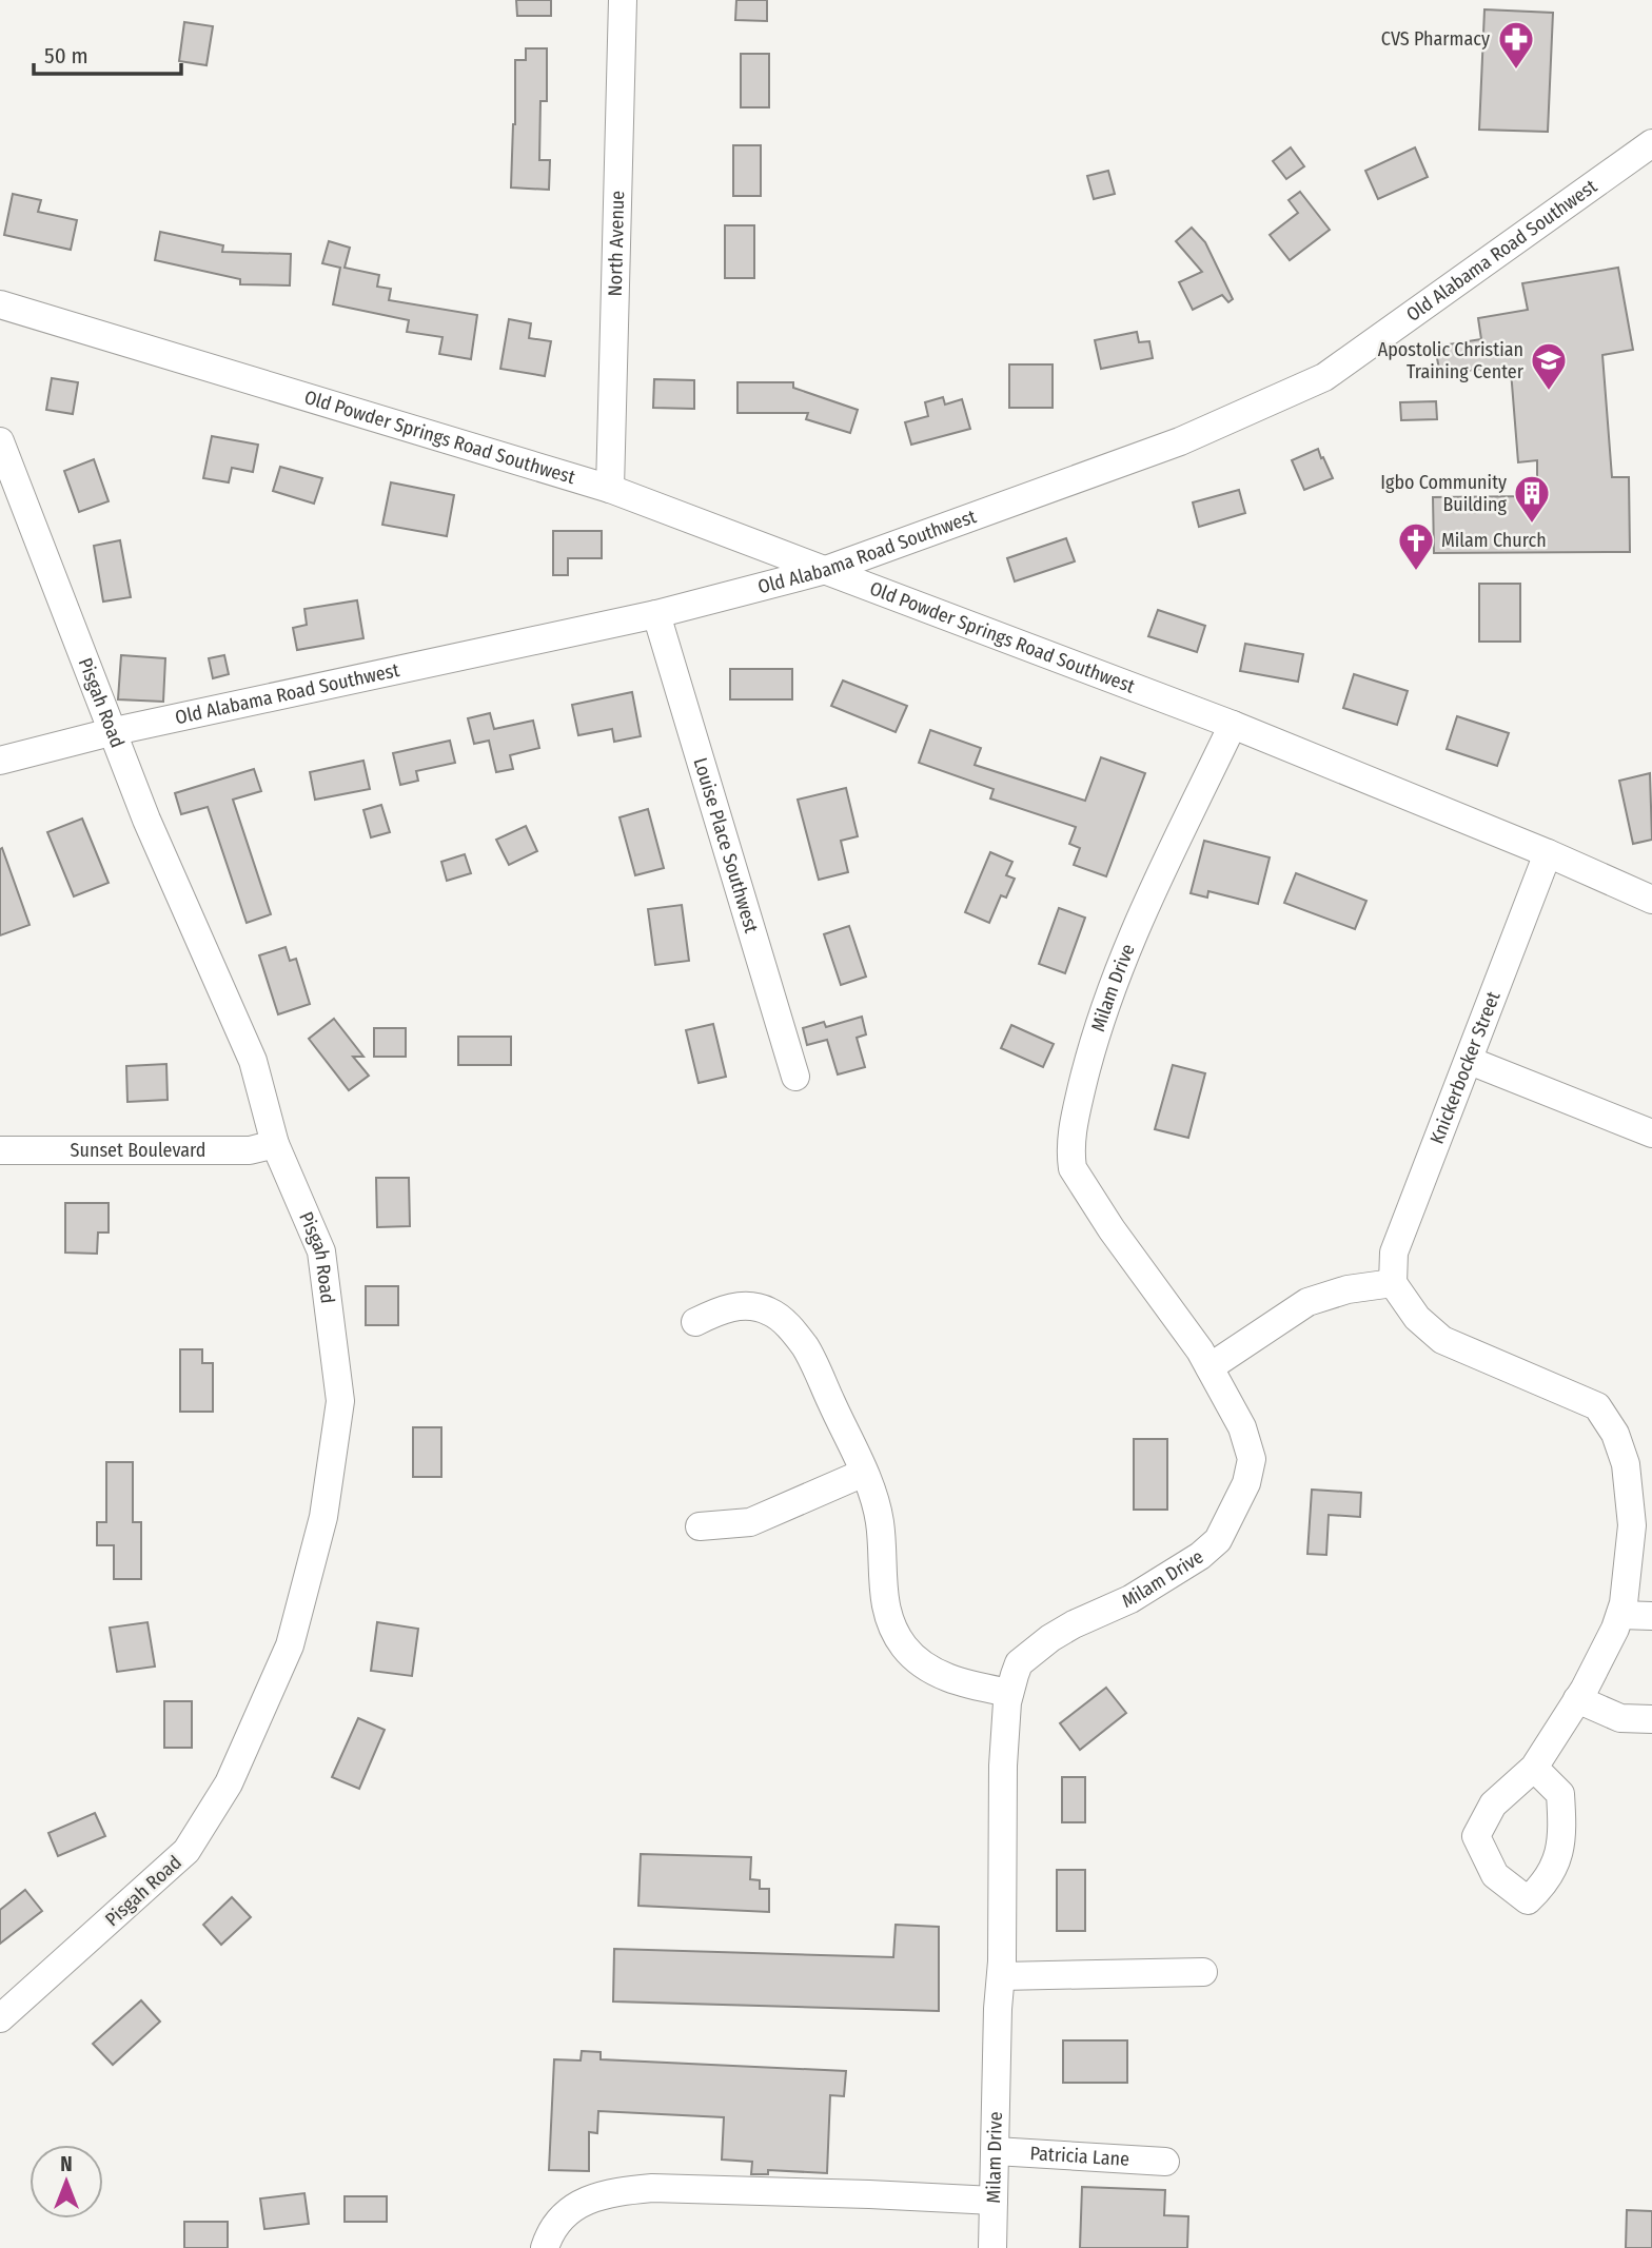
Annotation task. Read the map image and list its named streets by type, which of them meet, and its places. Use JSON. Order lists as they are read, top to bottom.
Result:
{
  "streets": {
    "street": [
      "North Avenue",
      "Old Alabama Road Southwest",
      "Old Powder Springs Road Southwest",
      "Pisgah Road",
      "Louise Place Southwest",
      "Milam Drive",
      "Knickerbocker Street",
      "Sunset Boulevard",
      "Patricia Lane"
    ]
  },
  "crossings": [
    ["North Avenue", "Old Powder Springs Road Southwest"],
    ["Old Alabama Road Southwest", "Old Powder Springs Road Southwest"],
    ["Old Alabama Road Southwest", "Pisgah Road"],
    ["Old Alabama Road Southwest", "Louise Place Southwest"],
    ["Old Powder Springs Road Southwest", "Milam Drive"],
    ["Old Powder Springs Road Southwest", "Knickerbocker Street"],
    ["Pisgah Road", "Sunset Boulevard"],
    ["Milam Drive", "Patricia Lane"]
  ],
  "places": {
    "pharmacy": ["CVS Pharmacy"],
    "school or university": ["Apostolic Christian Training Center"],
    "building": ["Igbo Community Building"],
    "church": ["Milam Church"]
  },
  "scale_bar": "50 m",
  "north": "top"
}
